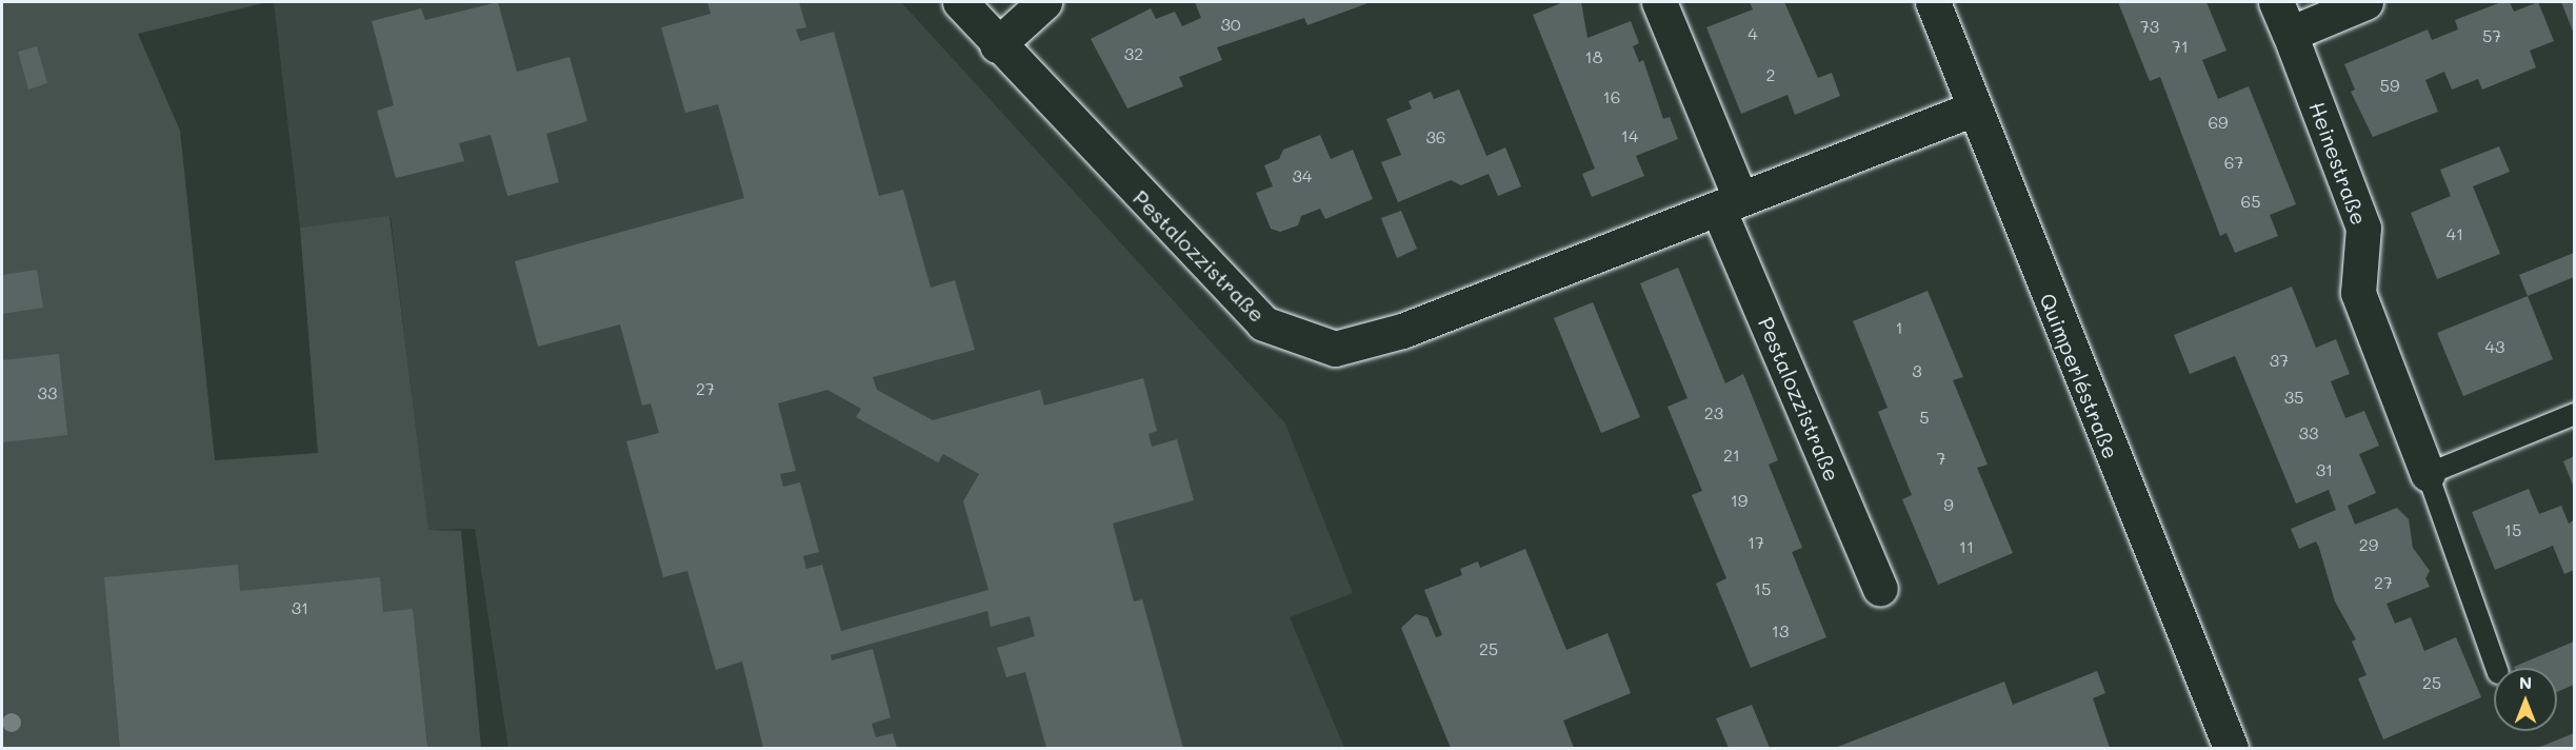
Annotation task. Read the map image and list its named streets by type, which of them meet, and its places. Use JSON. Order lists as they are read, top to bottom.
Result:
{
  "streets": {
    "street": ["Heinestraße", "Pestalozzistraße", "Quimperléstraße"]
  },
  "crossings": [
    ["Pestalozzistraße", "Quimperléstraße"]
  ],
  "house_numbers": [
    "30",
    "73",
    "4",
    "57",
    "71",
    "32",
    "18",
    "2",
    "59",
    "16",
    "69",
    "14",
    "36",
    "67",
    "34",
    "65",
    "41",
    "1",
    "43",
    "37",
    "3",
    "27",
    "33",
    "35",
    "23",
    "5",
    "33",
    "21",
    "7",
    "31",
    "19",
    "9",
    "15",
    "17",
    "29",
    "11",
    "27",
    "15",
    "31",
    "13",
    "25",
    "25"
  ],
  "north": "top"
}
